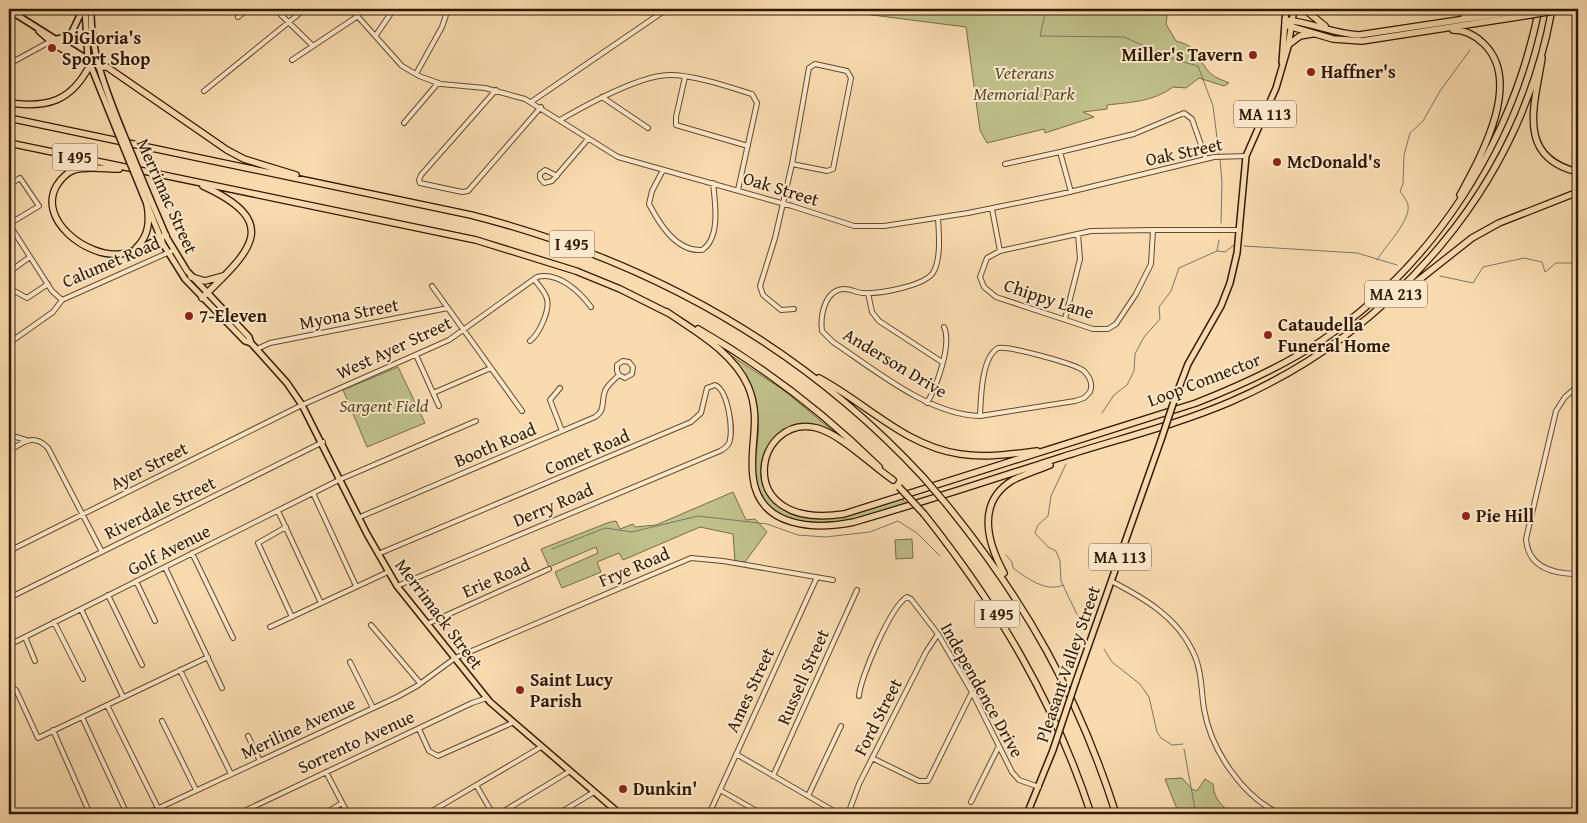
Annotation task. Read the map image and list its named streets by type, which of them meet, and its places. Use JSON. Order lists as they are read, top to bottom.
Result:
{
  "streets": {
    "highway": ["I 495", "MA 213", "Loop Connector"],
    "main road": [
      "MA 113",
      "Merrimac Street",
      "Merrimack Street",
      "Pleasant Valley Street"
    ],
    "street": [
      "Oak Street",
      "Calumet Road",
      "Chippy Lane",
      "Myona Street",
      "West Ayer Street",
      "Anderson Drive",
      "Booth Road",
      "Comet Road",
      "Ayer Street",
      "Derry Road",
      "Riverdale Street",
      "Golf Avenue",
      "Frye Road",
      "Erie Road",
      "Russell Street",
      "Ames Street",
      "Independence Drive",
      "Ford Street",
      "Meriline Avenue",
      "Sorrento Avenue"
    ]
  },
  "crossings": [
    ["Oak Street", "Anderson Drive"],
    ["Oak Street", "Pleasant Valley Street"],
    ["Merrimac Street", "Calumet Road"],
    ["Merrimac Street", "Merrimack Street"],
    ["Chippy Lane", "Pleasant Valley Street"],
    ["Myona Street", "Merrimack Street"],
    ["West Ayer Street", "Ayer Street"],
    ["West Ayer Street", "Merrimack Street"],
    ["Booth Road", "Merrimack Street"],
    ["Comet Road", "Derry Road"],
    ["Comet Road", "Merrimack Street"],
    ["Ayer Street", "Merrimack Street"],
    ["Derry Road", "Merrimack Street"],
    ["Riverdale Street", "Merrimack Street"],
    ["Golf Avenue", "Merrimack Street"],
    ["Frye Road", "Merrimack Street"],
    ["Frye Road", "Ames Street"],
    ["Frye Road", "Meriline Avenue"],
    ["Erie Road", "Merrimack Street"],
    ["Merrimack Street", "Meriline Avenue"],
    ["Merrimack Street", "Sorrento Avenue"],
    ["Pleasant Valley Street", "Independence Drive"],
    ["Independence Drive", "Ford Street"]
  ],
  "parks": ["Veterans Memorial Park", "Sargent Field"],
  "places": [
    "DiGloria's Sport Shop",
    "Miller's Tavern",
    "Haffner's",
    "McDonald's",
    "7-Eleven",
    "Cataudella Funeral Home",
    "Pie Hill",
    "Saint Lucy Parish",
    "Dunkin'"
  ]
}
